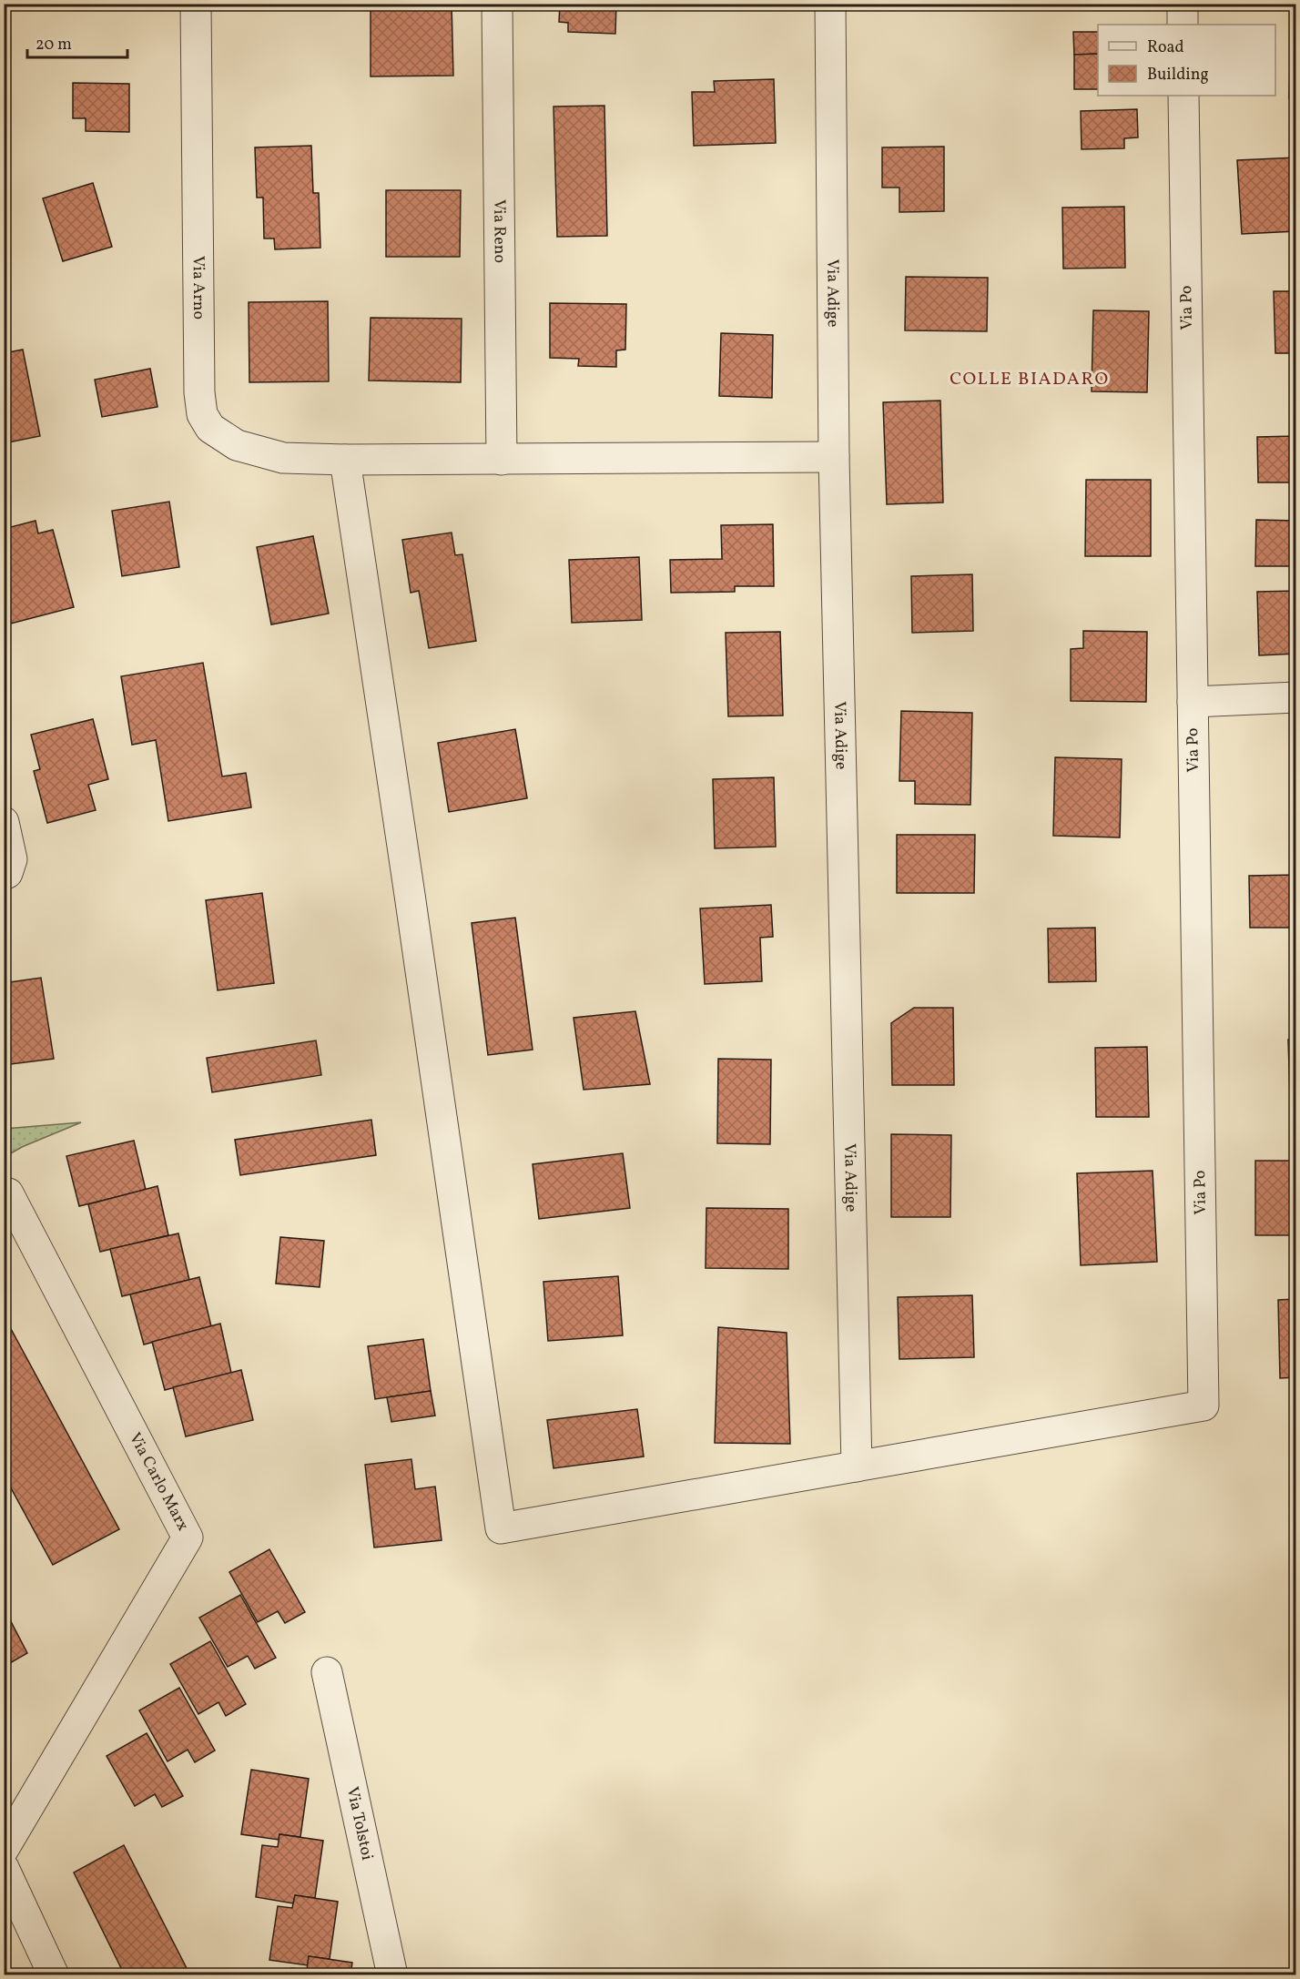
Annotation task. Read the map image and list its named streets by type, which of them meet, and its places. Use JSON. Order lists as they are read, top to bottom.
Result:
{
  "streets": {
    "street": [
      "Via Reno",
      "Via Arno",
      "Via Adige",
      "Via Po",
      "Via Carlo Marx",
      "Via Tolstoi"
    ]
  },
  "crossings": [
    ["Via Reno", "Via Arno"],
    ["Via Arno", "Via Adige"],
    ["Via Adige", "Via Po"]
  ],
  "districts": ["COLLE BIADARO"],
  "legend": ["Road", "Building"],
  "scale_bar": "20 m"
}
